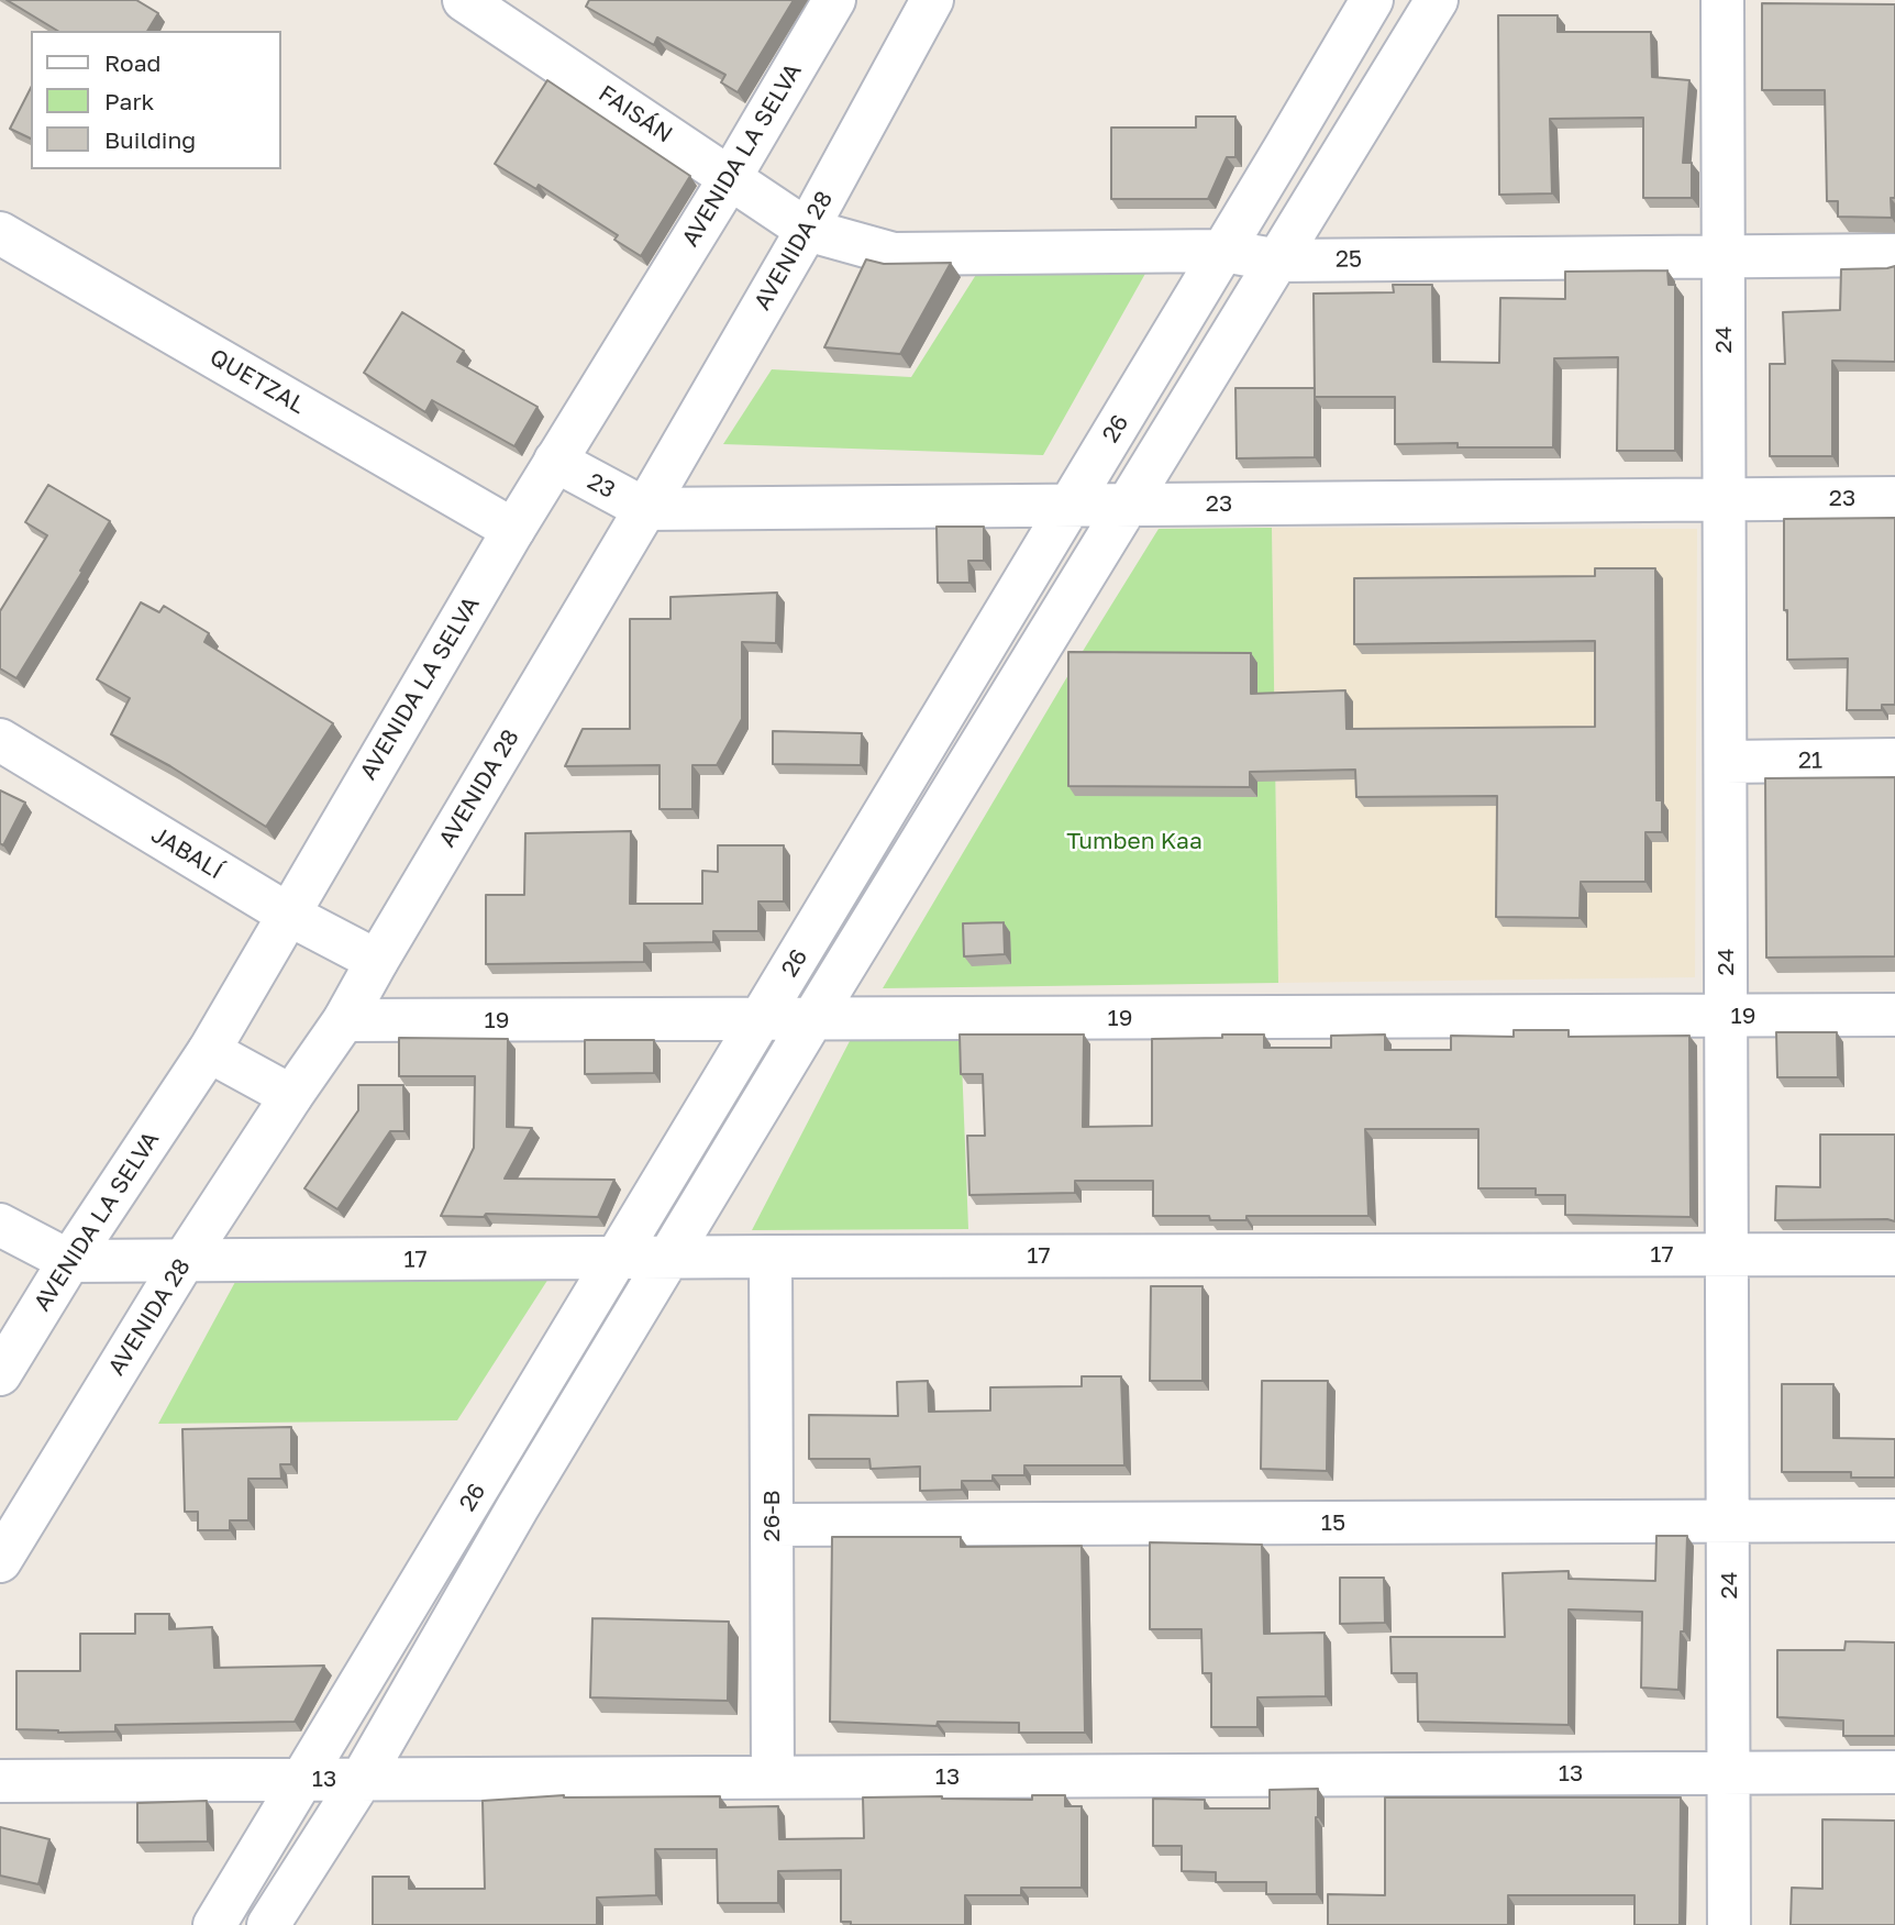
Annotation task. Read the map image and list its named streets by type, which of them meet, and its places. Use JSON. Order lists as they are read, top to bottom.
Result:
{
  "streets": {
    "street": [
      "FAISÁN",
      "AVENIDA LA SELVA",
      "AVENIDA 28",
      "25",
      "24",
      "QUETZAL",
      "26",
      "23",
      "21",
      "JABALÍ",
      "19",
      "17",
      "26-B",
      "15",
      "13"
    ]
  },
  "crossings": [
    ["FAISÁN", "AVENIDA LA SELVA"],
    ["FAISÁN", "AVENIDA 28"],
    ["FAISÁN", "25"],
    ["AVENIDA LA SELVA", "QUETZAL"],
    ["AVENIDA LA SELVA", "23"],
    ["AVENIDA LA SELVA", "JABALÍ"],
    ["AVENIDA LA SELVA", "17"],
    ["AVENIDA 28", "25"],
    ["AVENIDA 28", "23"],
    ["AVENIDA 28", "JABALÍ"],
    ["AVENIDA 28", "19"],
    ["AVENIDA 28", "17"],
    ["25", "24"],
    ["25", "26"],
    ["24", "23"],
    ["24", "21"],
    ["24", "19"],
    ["24", "17"],
    ["24", "15"],
    ["24", "13"],
    ["26", "23"],
    ["26", "19"],
    ["26", "17"],
    ["26", "13"],
    ["17", "26-B"],
    ["26-B", "15"],
    ["26-B", "13"]
  ],
  "parks": ["Tumben Kaa"],
  "legend": ["Road", "Park", "Building"]
}
